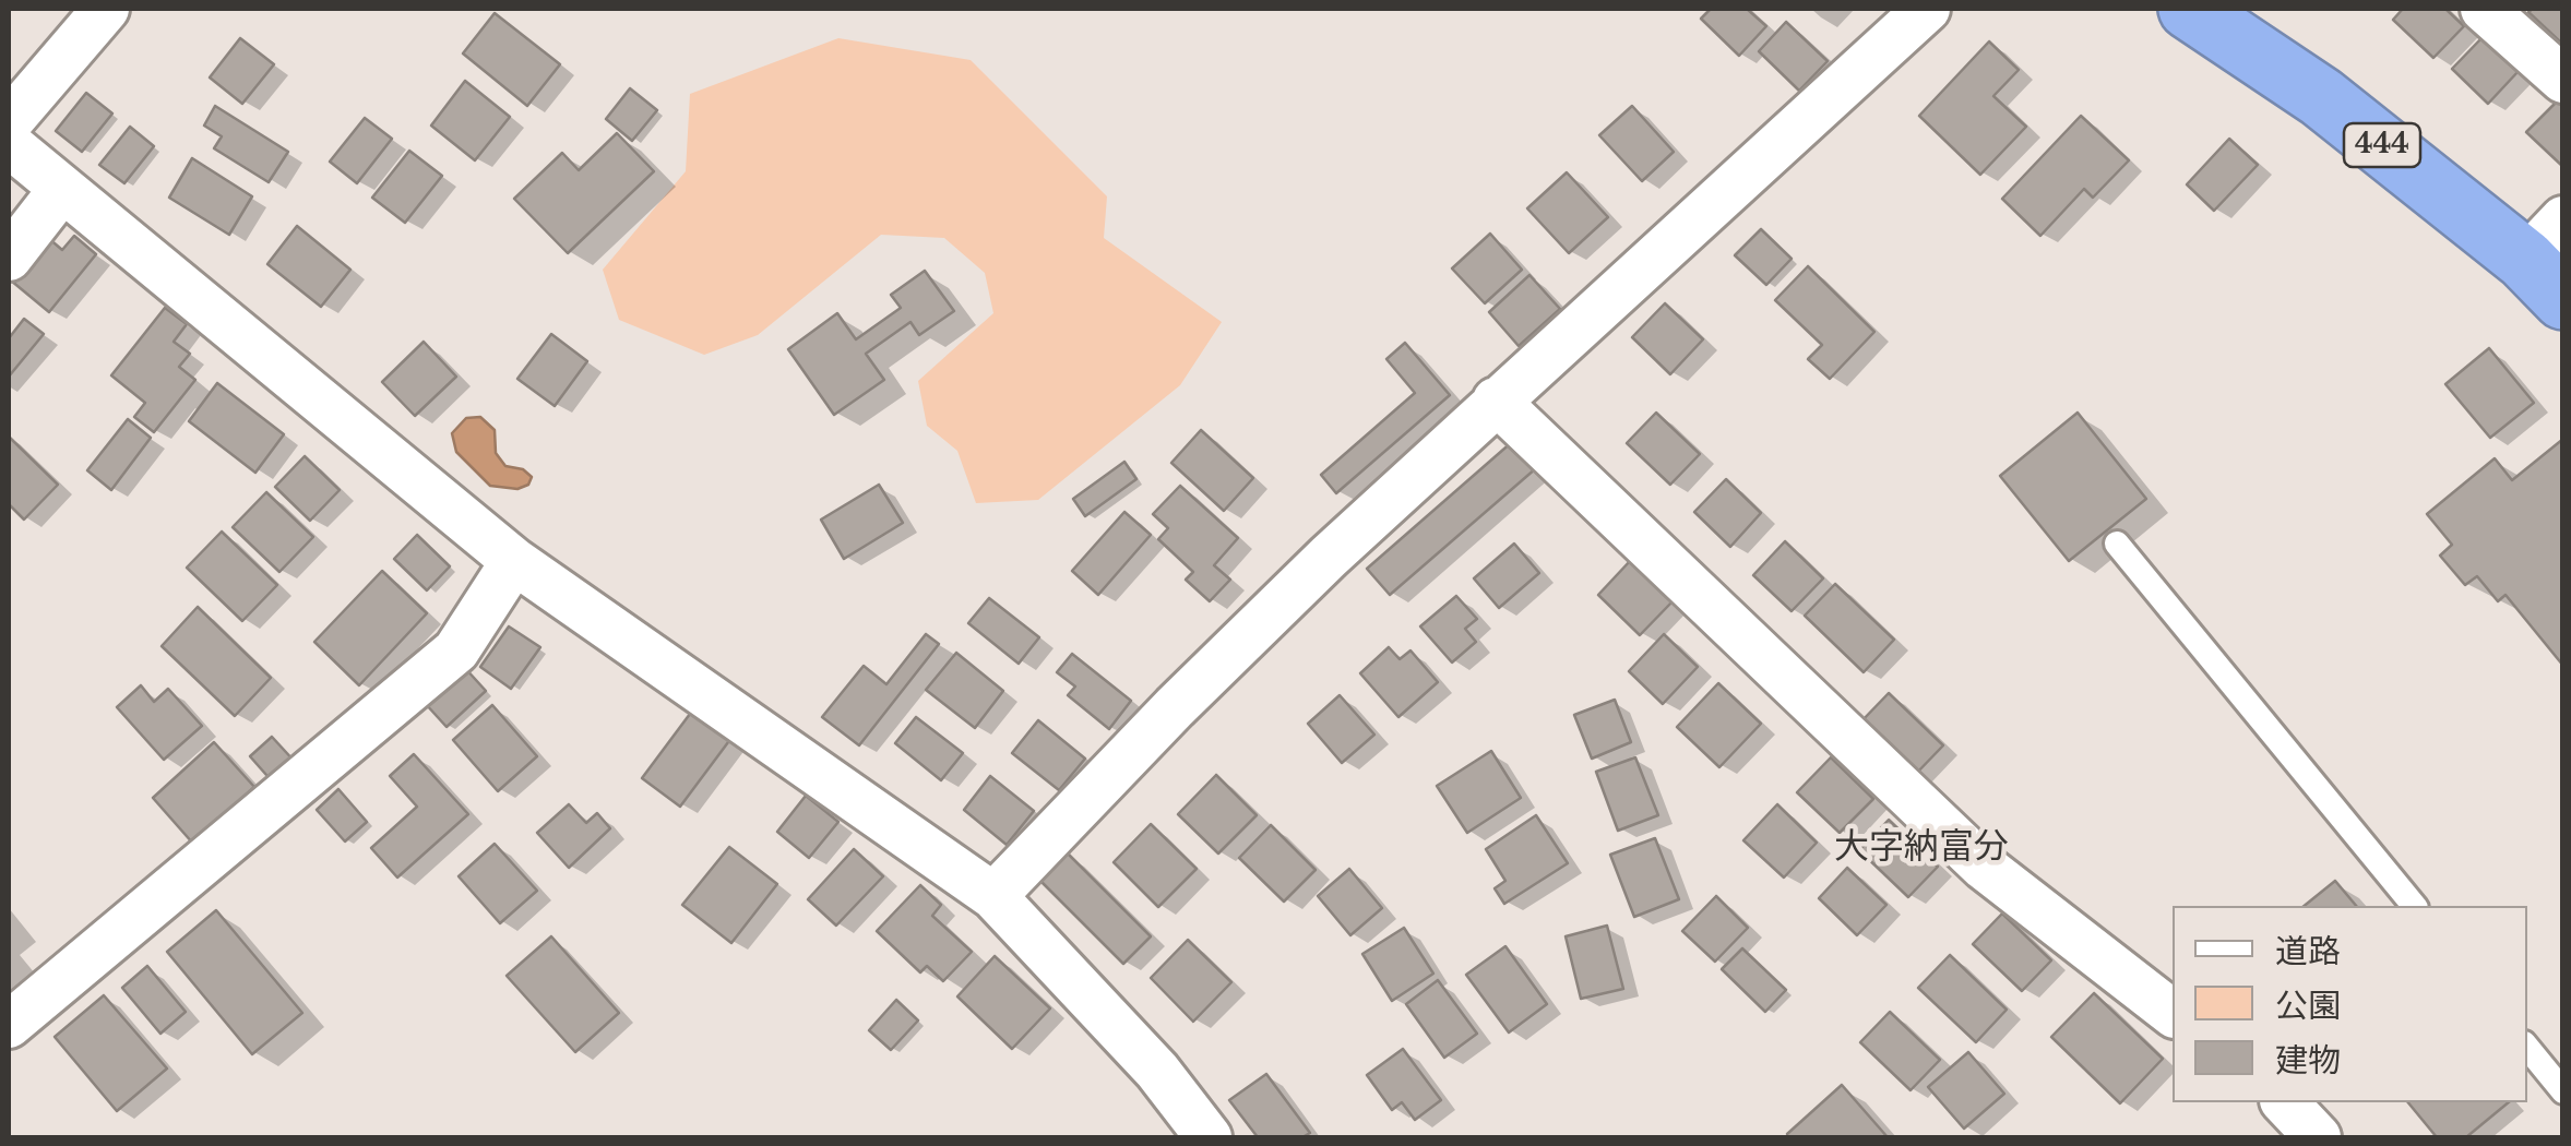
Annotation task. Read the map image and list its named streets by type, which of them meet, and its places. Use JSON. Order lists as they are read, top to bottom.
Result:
{
  "streets": {
    "highway": ["444"]
  },
  "districts": ["大字納富分"],
  "legend": ["道路", "公園", "建物"]
}
